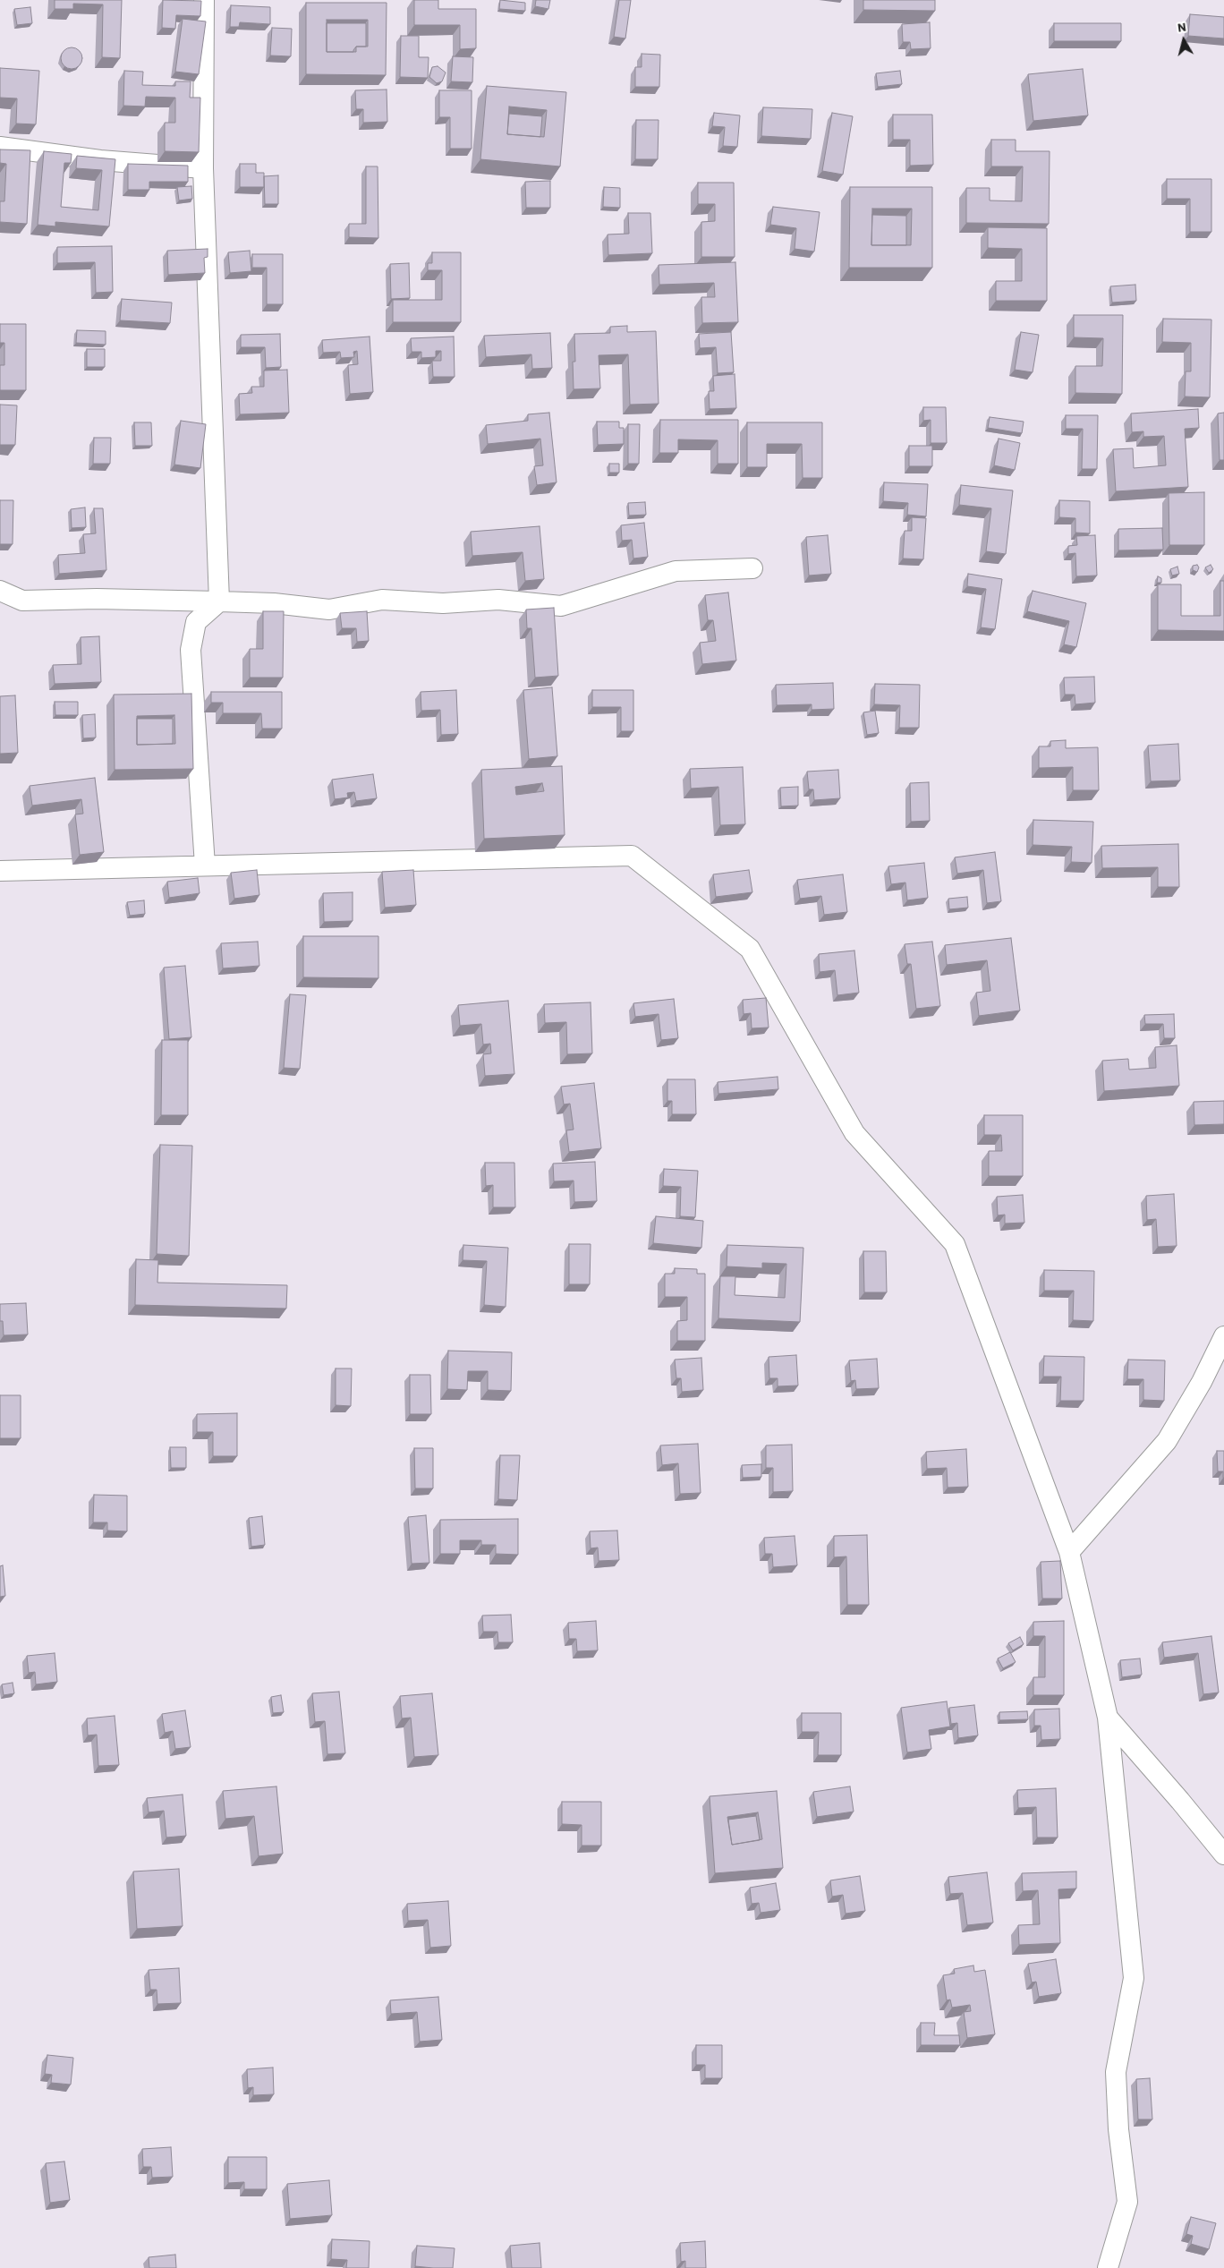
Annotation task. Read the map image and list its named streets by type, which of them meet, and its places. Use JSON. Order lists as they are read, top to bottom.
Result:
{
  "north": "top"
}
